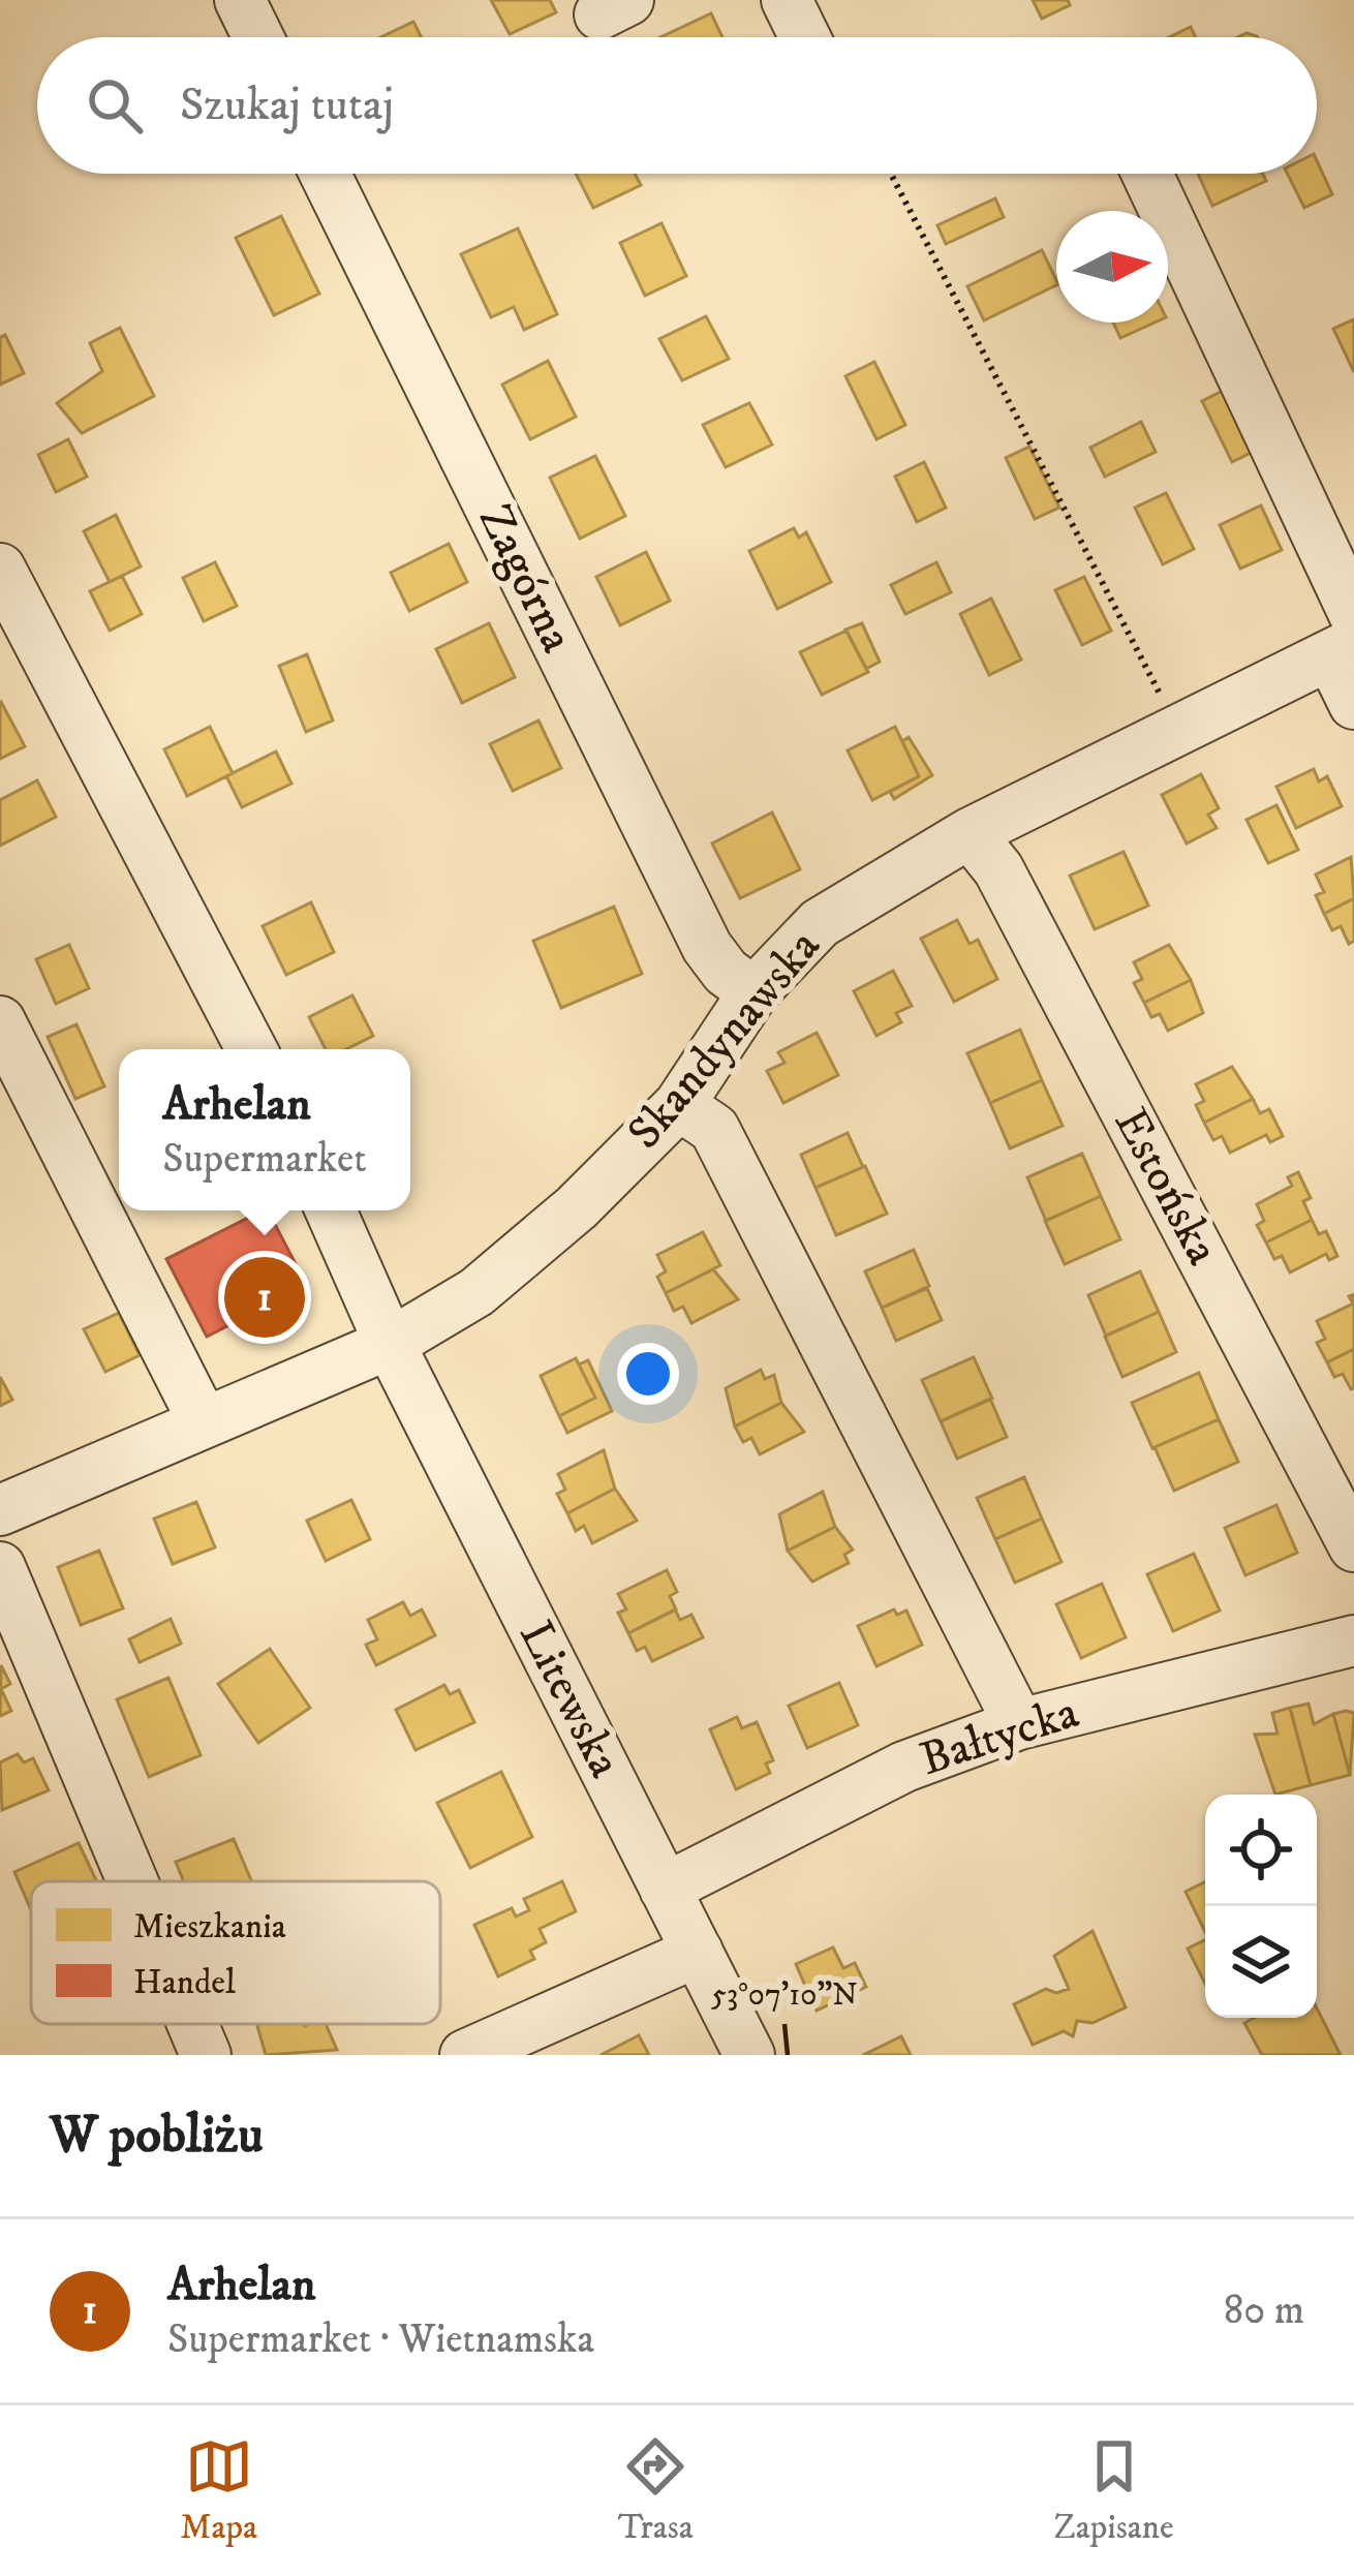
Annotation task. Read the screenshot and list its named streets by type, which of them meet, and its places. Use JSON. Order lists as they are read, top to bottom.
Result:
{
  "streets": {
    "street": [
      "Zagórna",
      "Skandynawska",
      "Estońska",
      "Litewska",
      "Bałtycka"
    ]
  },
  "crossings": [
    ["Zagórna", "Skandynawska"],
    ["Skandynawska", "Estońska"],
    ["Skandynawska", "Litewska"],
    ["Litewska", "Bałtycka"]
  ],
  "legend": ["Mieszkania", "Handel"],
  "north": "right",
  "page": {
    "search": "Szukaj tutaj",
    "popup": ["Arhelan", "Supermarket"],
    "pins": "1",
    "heading": "W pobliżu",
    "list": [
      {
        "mark": "1",
        "name": "Arhelan",
        "note": "Supermarket · Wietnamska",
        "value": "80 m"
      }
    ],
    "nav": ["Mapa", "Trasa", "Zapisane"]
  },
  "coordinates": ["53°07'10\"N"]
}
